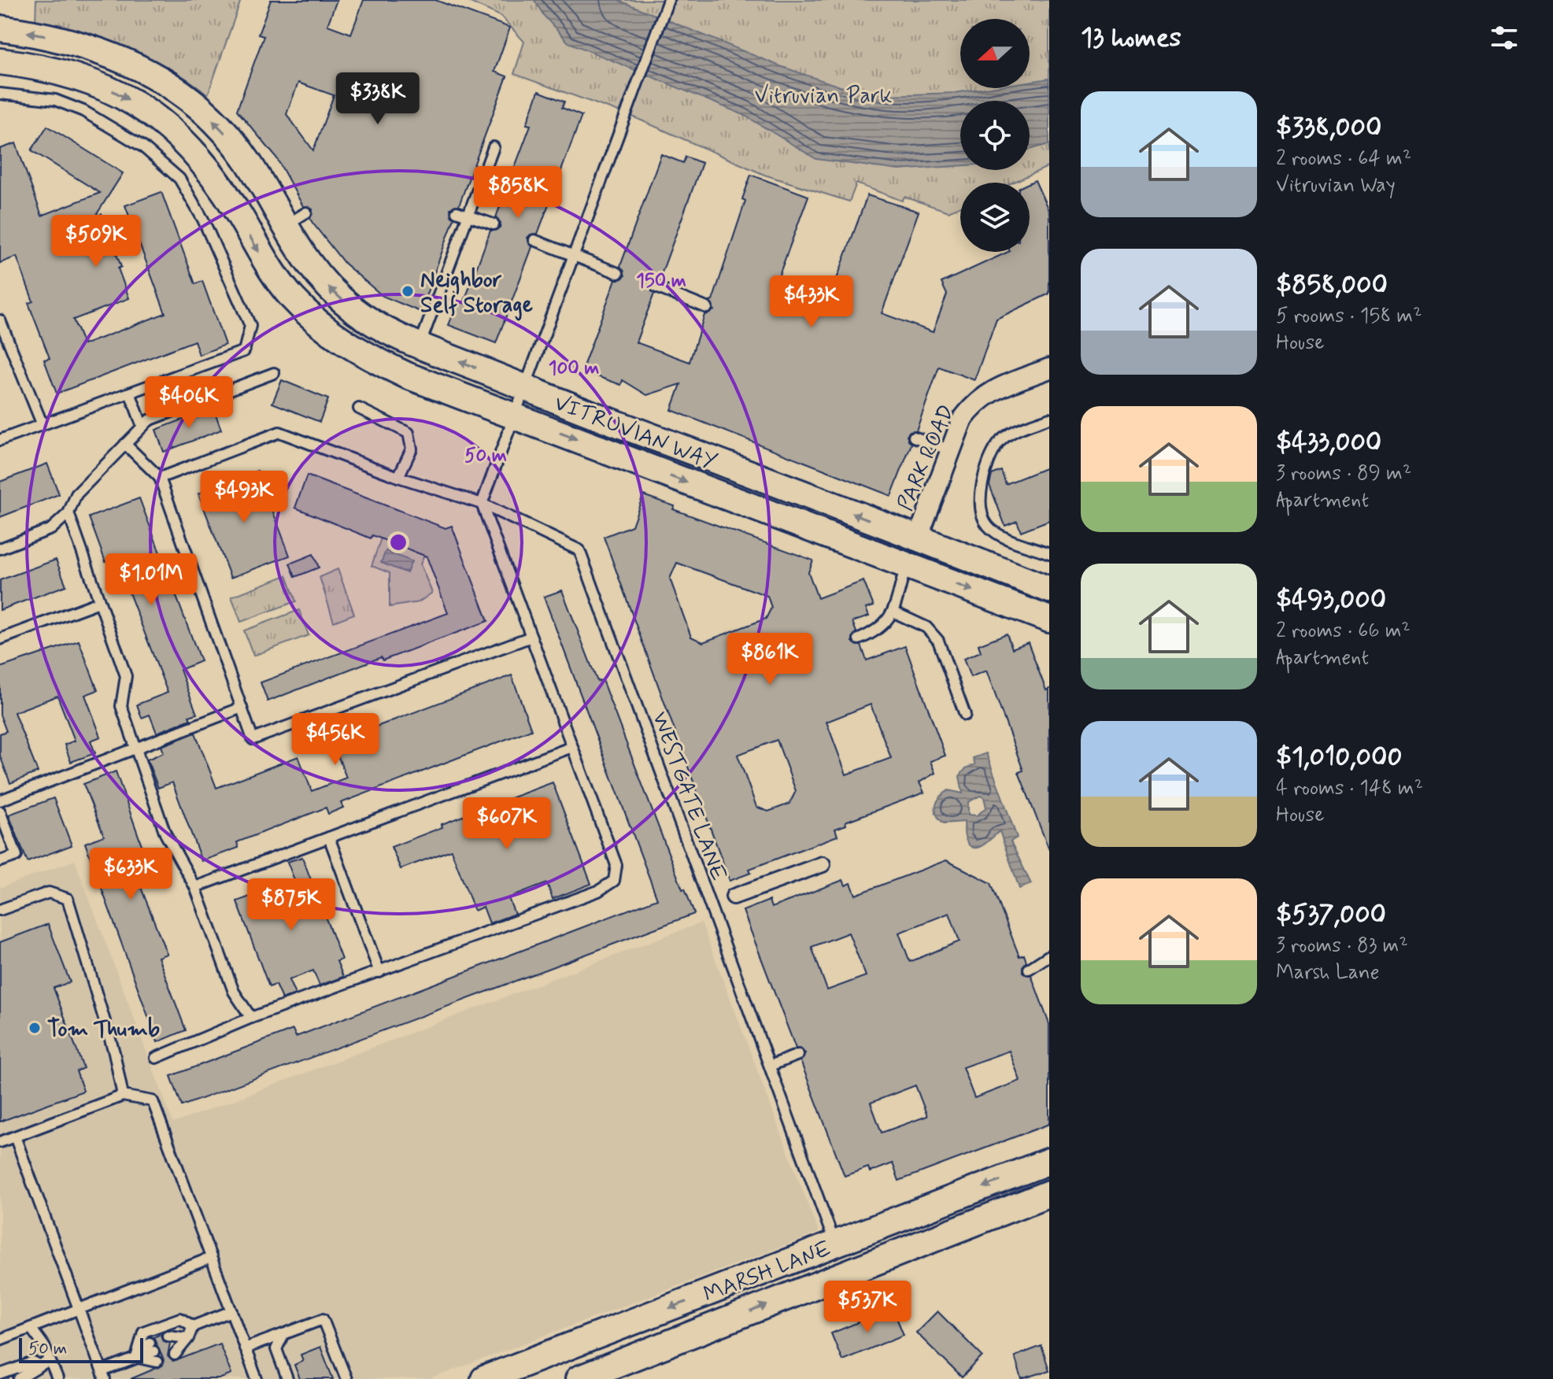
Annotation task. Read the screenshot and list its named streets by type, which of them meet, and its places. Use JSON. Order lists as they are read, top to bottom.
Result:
{
  "streets": {
    "main road": ["VITRUVIAN WAY", "MARSH LANE"],
    "street": ["PARK ROAD"],
    "lane": ["WESTGATE LANE"]
  },
  "crossings": [
    ["VITRUVIAN WAY", "PARK ROAD"],
    ["WESTGATE LANE", "MARSH LANE"]
  ],
  "parks": ["Vitruvian Park"],
  "places": ["Neighbor Self Storage", "Tom Thumb"],
  "scale_bar": "50 m",
  "north": "left",
  "page": {
    "heading": "13 homes",
    "price": [
      "$338K",
      "$858K",
      "$509K",
      "$433K",
      "$406K",
      "$493K",
      "$1.01M",
      "$861K",
      "$456K",
      "$607K",
      "$633K",
      "$875K",
      "$537K"
    ],
    "list": [
      {
        "name": "$338,000",
        "note": "2 rooms · 64 m² · Vitruvian Way"
      },
      {
        "name": "$858,000",
        "note": "5 rooms · 158 m² · House"
      },
      {
        "name": "$433,000",
        "note": "3 rooms · 89 m² · Apartment"
      },
      {
        "name": "$493,000",
        "note": "2 rooms · 66 m² · Apartment"
      },
      {
        "name": "$1,010,000",
        "note": "4 rooms · 148 m² · House"
      },
      {
        "name": "$537,000",
        "note": "3 rooms · 83 m² · Marsh Lane"
      }
    ],
    "scale": "50 m"
  },
  "rings": ["150 m", "100 m", "50 m"]
}
